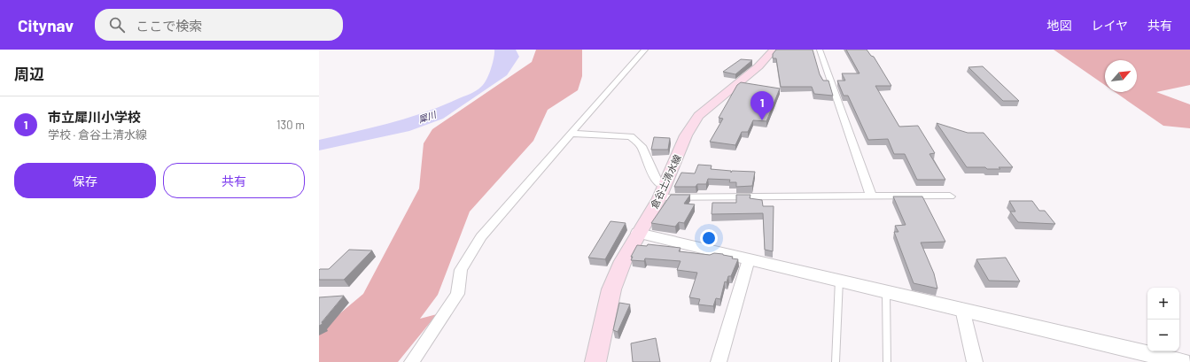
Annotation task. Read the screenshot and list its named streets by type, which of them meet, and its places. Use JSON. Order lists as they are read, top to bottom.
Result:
{
  "streets": {
    "main road": ["倉谷土清水線"]
  },
  "water": ["犀川"],
  "north": "top right",
  "page": {
    "header": "Citynav",
    "search": "ここで検索",
    "nav": ["地図", "レイヤ", "共有"],
    "heading": "周辺",
    "pins": "1",
    "list": [
      {
        "mark": "1",
        "name": "市立犀川小学校",
        "note": "学校 · 倉谷土清水線",
        "value": "130 m"
      }
    ],
    "buttons": ["保存", "共有"],
    "map_buttons": ["+", "−"]
  }
}
